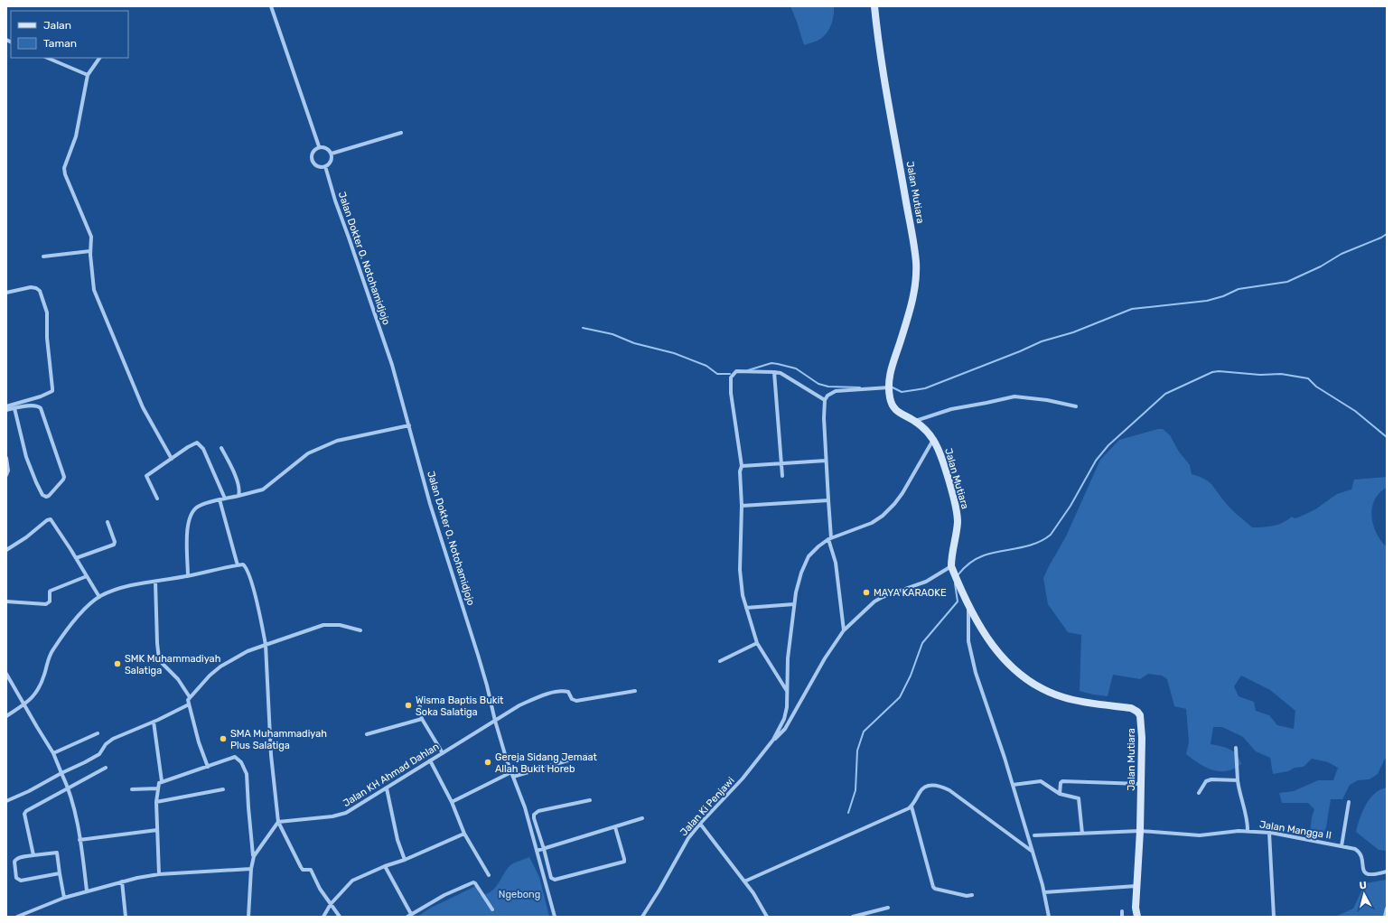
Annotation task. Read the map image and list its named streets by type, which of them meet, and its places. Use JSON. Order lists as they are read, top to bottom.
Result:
{
  "streets": {
    "street": [
      "Jalan Mutiara",
      "Jalan Dokter O. Notohamidjojo",
      "Jalan KH Ahmad Dahlan",
      "Jalan Ki Penjawi",
      "Jalan Mangga II"
    ]
  },
  "crossings": [
    ["Jalan Mutiara", "Jalan Mangga II"],
    ["Jalan Dokter O. Notohamidjojo", "Jalan KH Ahmad Dahlan"]
  ],
  "parks": ["Ngebong"],
  "places": [
    "MAYA KARAOKE",
    "SMK Muhammadiyah Salatiga",
    "Wisma Baptis Bukit Soka Salatiga",
    "SMA Muhammadiyah Plus Salatiga",
    "Gereja Sidang Jemaat Allah Bukit Horeb"
  ],
  "legend": ["Jalan", "Taman"],
  "north": "top"
}
